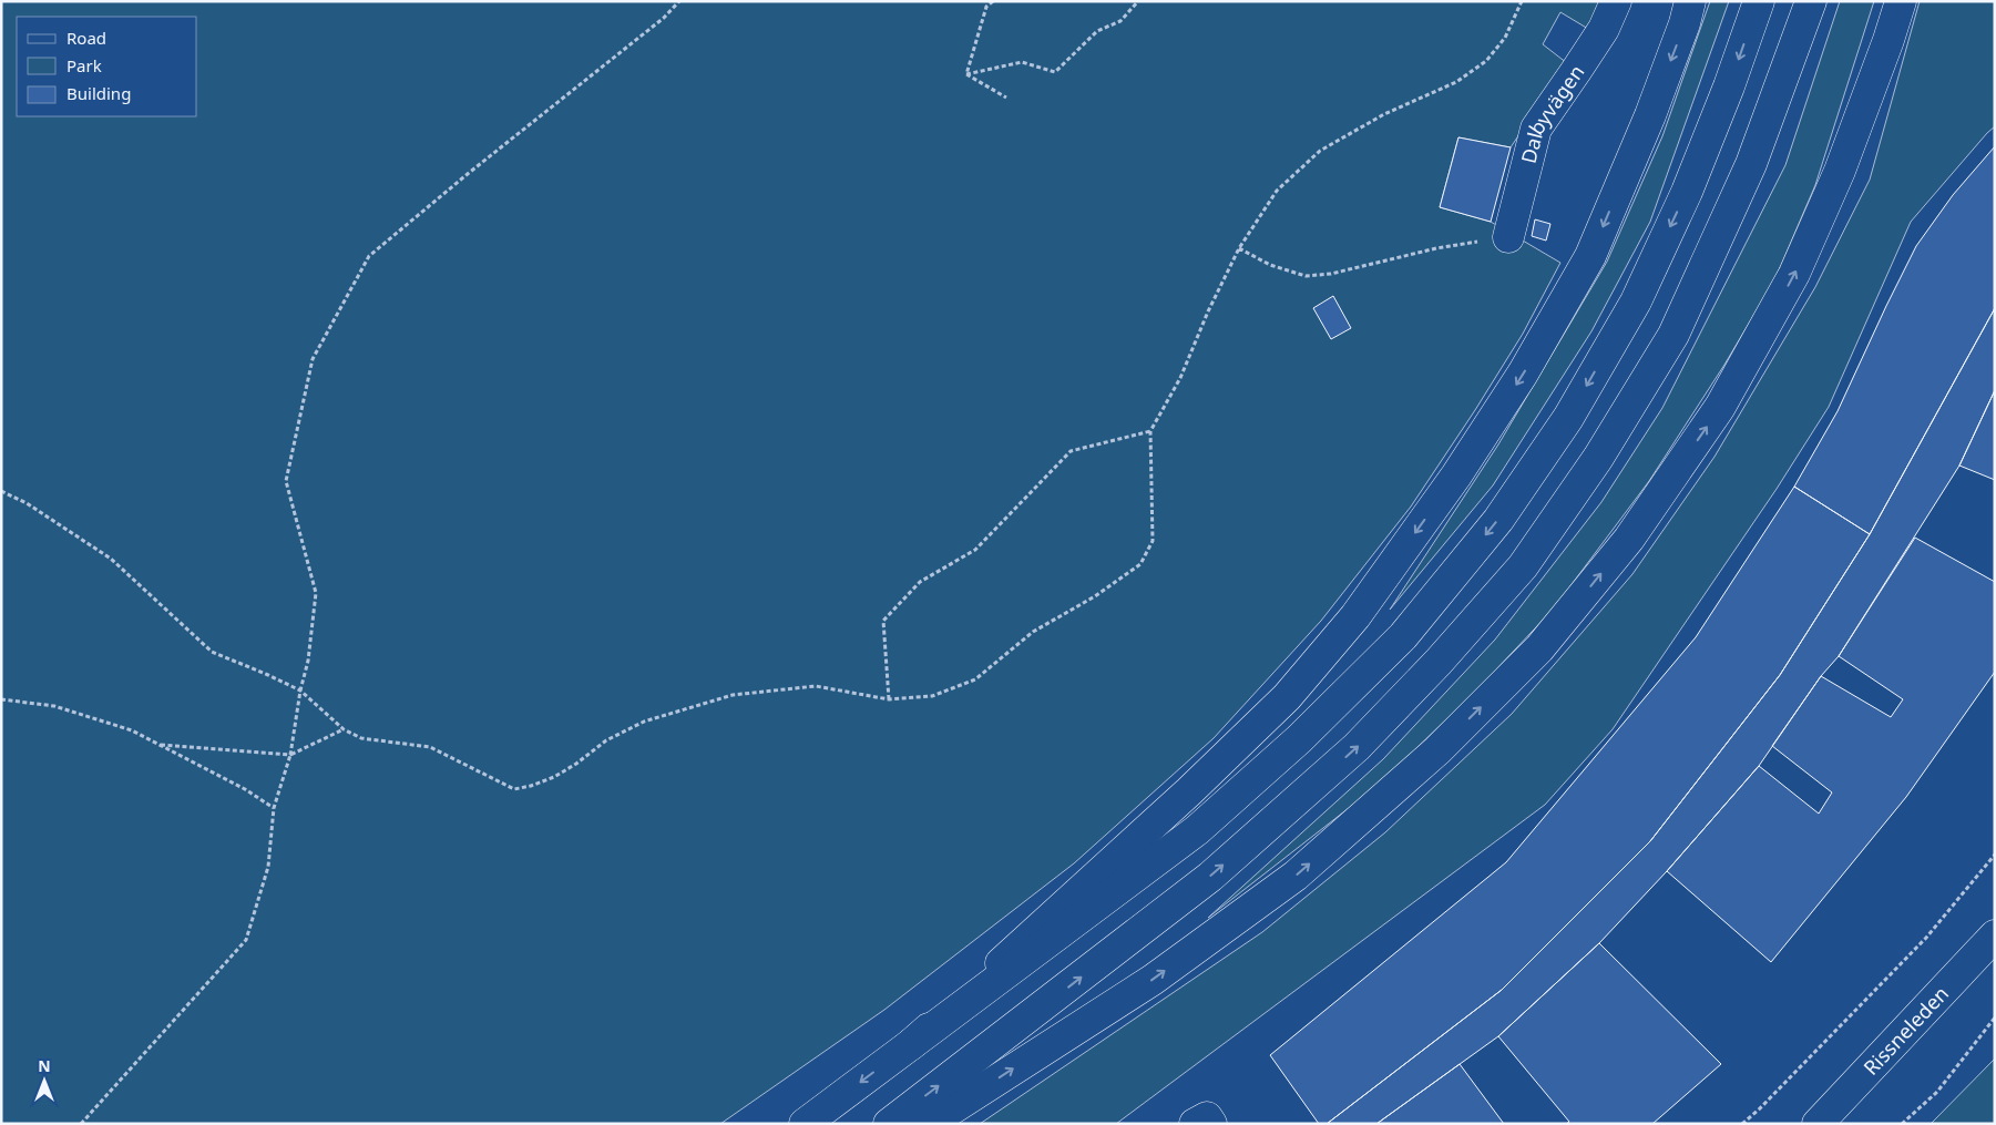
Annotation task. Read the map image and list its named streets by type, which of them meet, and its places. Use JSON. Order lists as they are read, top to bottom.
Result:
{
  "streets": {
    "main road": ["Dalbyvägen", "Rissneleden"]
  },
  "legend": ["Road", "Park", "Building"],
  "north": "top"
}
